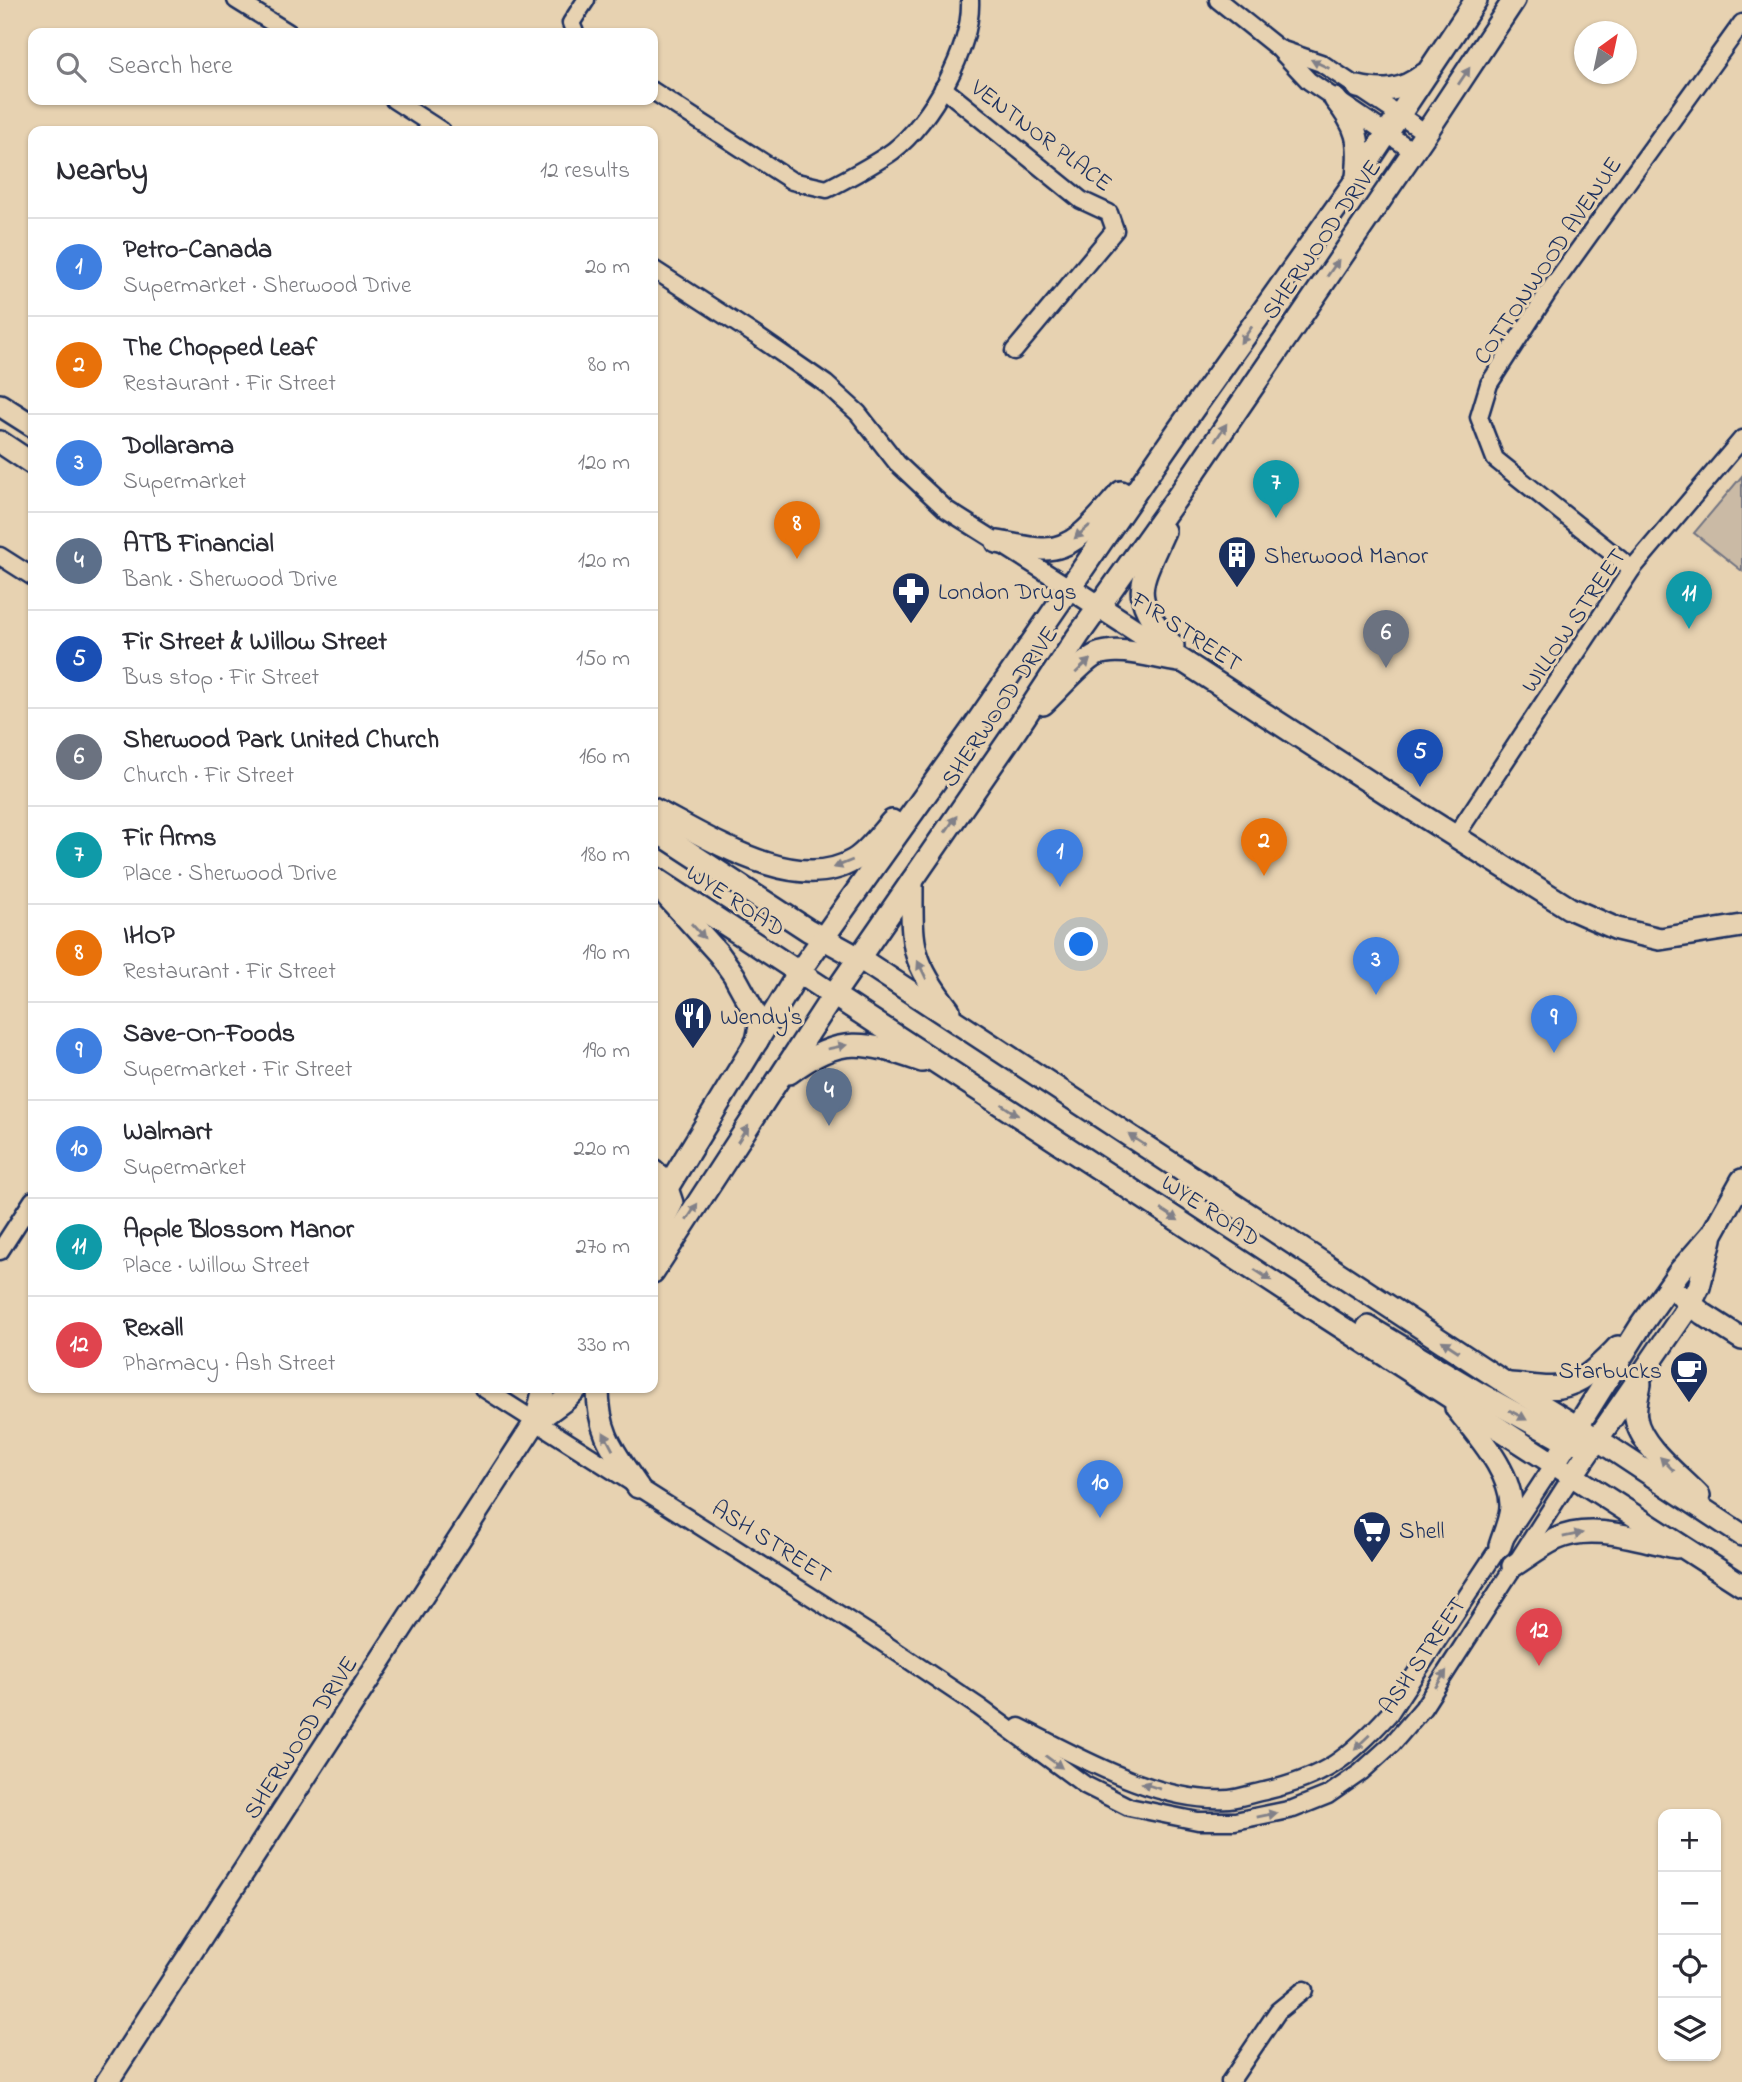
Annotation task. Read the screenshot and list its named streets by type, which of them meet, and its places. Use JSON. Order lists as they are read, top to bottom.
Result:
{
  "streets": {
    "main road": [
      "SHERWOOD DRIVE",
      "FIR STREET",
      "WYE ROAD",
      "ASH STREET"
    ],
    "street": ["VENTNOR PLACE", "COTTONWOOD AVENUE", "WILLOW STREET"]
  },
  "crossings": [
    ["SHERWOOD DRIVE", "FIR STREET"],
    ["SHERWOOD DRIVE", "WYE ROAD"],
    ["SHERWOOD DRIVE", "ASH STREET"],
    ["COTTONWOOD AVENUE", "WILLOW STREET"],
    ["WILLOW STREET", "FIR STREET"],
    ["WYE ROAD", "ASH STREET"]
  ],
  "places": {
    "building": ["Sherwood Manor"],
    "pharmacy": ["London Drugs"],
    "restaurant": ["Wendy's"],
    "cafe": ["Starbucks"],
    "supermarket": ["Shell"]
  },
  "north": "top right",
  "page": {
    "search": "Search here",
    "heading": ["Nearby", "12 results"],
    "list": [
      {
        "mark": "1",
        "name": "Petro-Canada",
        "note": "Supermarket · Sherwood Drive",
        "value": "20 m"
      },
      {
        "mark": "2",
        "name": "The Chopped Leaf",
        "note": "Restaurant · Fir Street",
        "value": "80 m"
      },
      {
        "mark": "3",
        "name": "Dollarama",
        "note": "Supermarket",
        "value": "120 m"
      },
      {
        "mark": "4",
        "name": "ATB Financial",
        "note": "Bank · Sherwood Drive",
        "value": "120 m"
      },
      {
        "mark": "5",
        "name": "Fir Street & Willow Street",
        "note": "Bus stop · Fir Street",
        "value": "150 m"
      },
      {
        "mark": "6",
        "name": "Sherwood Park United Church",
        "note": "Church · Fir Street",
        "value": "160 m"
      },
      {
        "mark": "7",
        "name": "Fir Arms",
        "note": "Place · Sherwood Drive",
        "value": "180 m"
      },
      {
        "mark": "8",
        "name": "IHOP",
        "note": "Restaurant · Fir Street",
        "value": "190 m"
      },
      {
        "mark": "9",
        "name": "Save-On-Foods",
        "note": "Supermarket · Fir Street",
        "value": "190 m"
      },
      {
        "mark": "10",
        "name": "Walmart",
        "note": "Supermarket",
        "value": "220 m"
      },
      {
        "mark": "11",
        "name": "Apple Blossom Manor",
        "note": "Place · Willow Street",
        "value": "270 m"
      },
      {
        "mark": "12",
        "name": "Rexall",
        "note": "Pharmacy · Ash Street",
        "value": "330 m"
      }
    ],
    "pins": [
      "7",
      "8",
      "11",
      "6",
      "5",
      "2",
      "1",
      "3",
      "9",
      "4",
      "10",
      "12"
    ],
    "map_buttons": ["+", "−"]
  }
}
